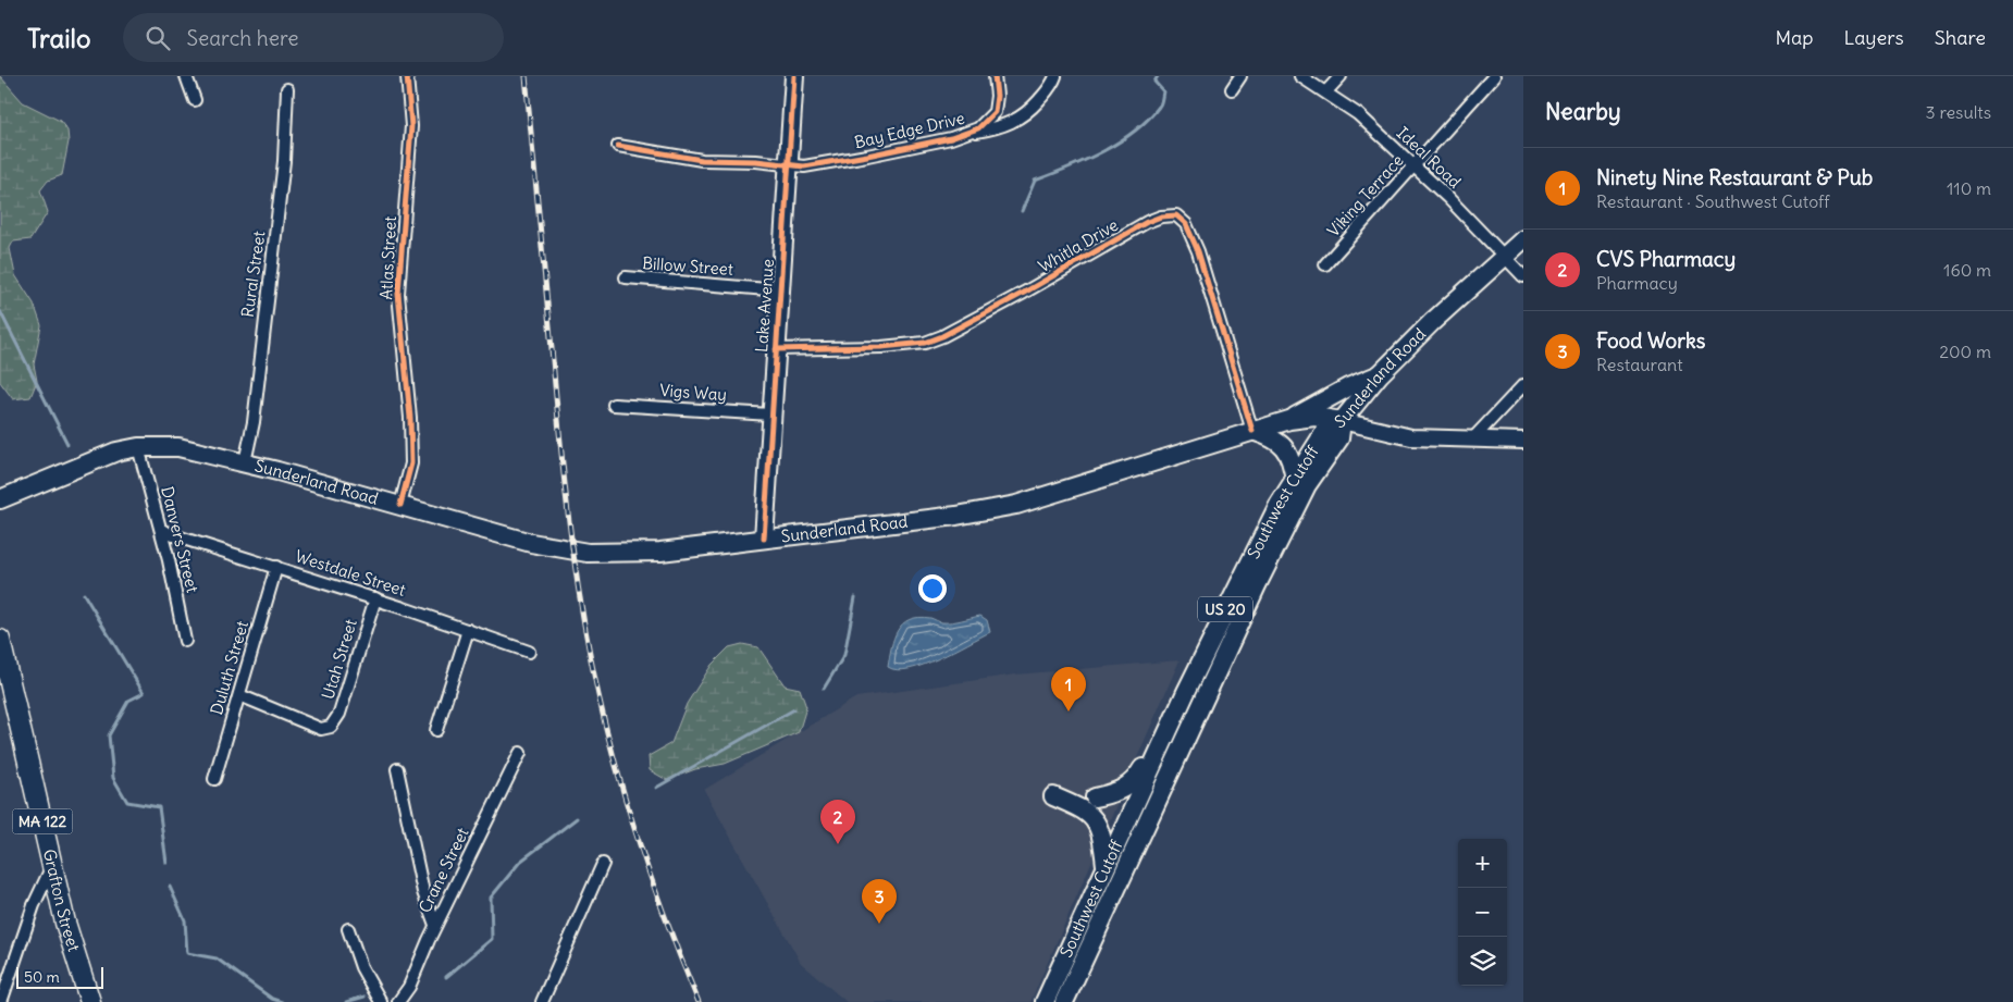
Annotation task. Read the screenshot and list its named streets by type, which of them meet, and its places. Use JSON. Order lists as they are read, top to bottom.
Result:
{
  "streets": {
    "highway": ["MA 122", "Grafton Street"],
    "main road": [
      "Lake Avenue",
      "Sunderland Road",
      "Southwest Cutoff",
      "US 20"
    ],
    "street": [
      "Bay Edge Drive",
      "Ideal Road",
      "Viking Terrace",
      "Whitla Drive",
      "Atlas Street",
      "Billow Street",
      "Rural Street",
      "Vigs Way",
      "Danvers Street",
      "Westdale Street",
      "Utah Street",
      "Duluth Street",
      "Crane Street"
    ]
  },
  "crossings": [
    ["Bay Edge Drive", "Lake Avenue"],
    ["Ideal Road", "Viking Terrace"],
    ["Ideal Road", "Sunderland Road"],
    ["Whitla Drive", "Lake Avenue"],
    ["Whitla Drive", "Sunderland Road"],
    ["Atlas Street", "Sunderland Road"],
    ["Billow Street", "Lake Avenue"],
    ["Rural Street", "Sunderland Road"],
    ["Lake Avenue", "Sunderland Road"],
    ["Lake Avenue", "Vigs Way"],
    ["Sunderland Road", "Southwest Cutoff"],
    ["Sunderland Road", "Danvers Street"],
    ["Danvers Street", "Westdale Street"],
    ["Westdale Street", "Utah Street"],
    ["Westdale Street", "Duluth Street"],
    ["Utah Street", "Duluth Street"]
  ],
  "scale_bar": "50 m",
  "page": {
    "header": "Trailo",
    "search": "Search here",
    "nav": ["Map", "Layers", "Share"],
    "heading": ["Nearby", "3 results"],
    "list": [
      {
        "mark": "1",
        "name": "Ninety Nine Restaurant & Pub",
        "note": "Restaurant · Southwest Cutoff",
        "value": "110 m"
      },
      {
        "mark": "2",
        "name": "CVS Pharmacy",
        "note": "Pharmacy",
        "value": "160 m"
      },
      {
        "mark": "3",
        "name": "Food Works",
        "note": "Restaurant",
        "value": "200 m"
      }
    ],
    "pins": ["1", "2", "3"],
    "map_buttons": ["+", "−"],
    "scale": "50 m"
  }
}
